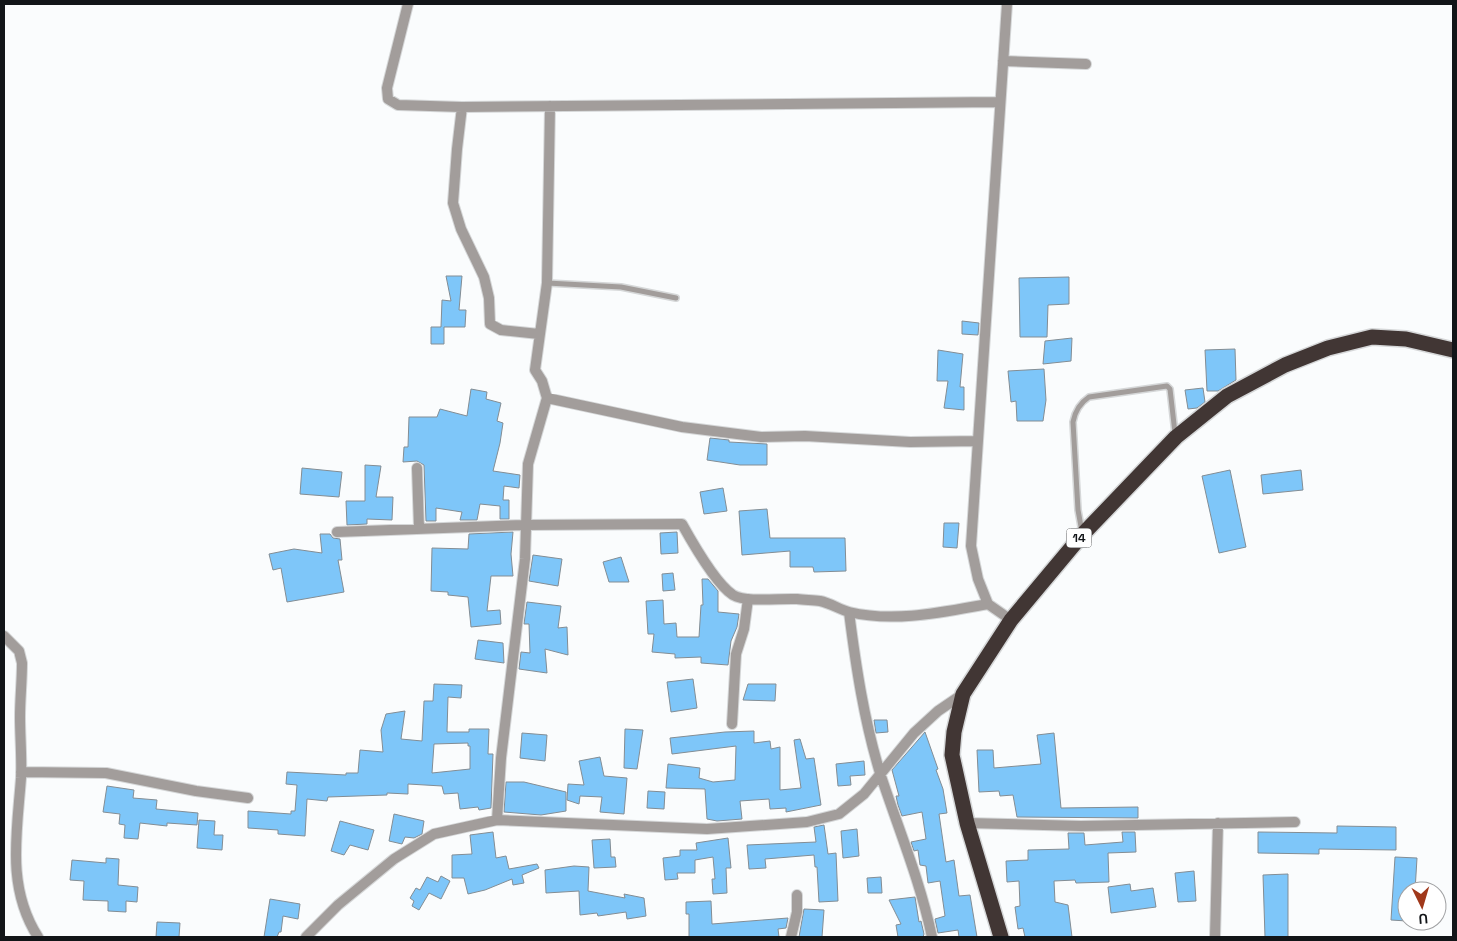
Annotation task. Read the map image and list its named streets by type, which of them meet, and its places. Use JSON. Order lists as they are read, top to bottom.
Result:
{
  "streets": {
    "highway": ["14"]
  },
  "north": "bottom"
}
